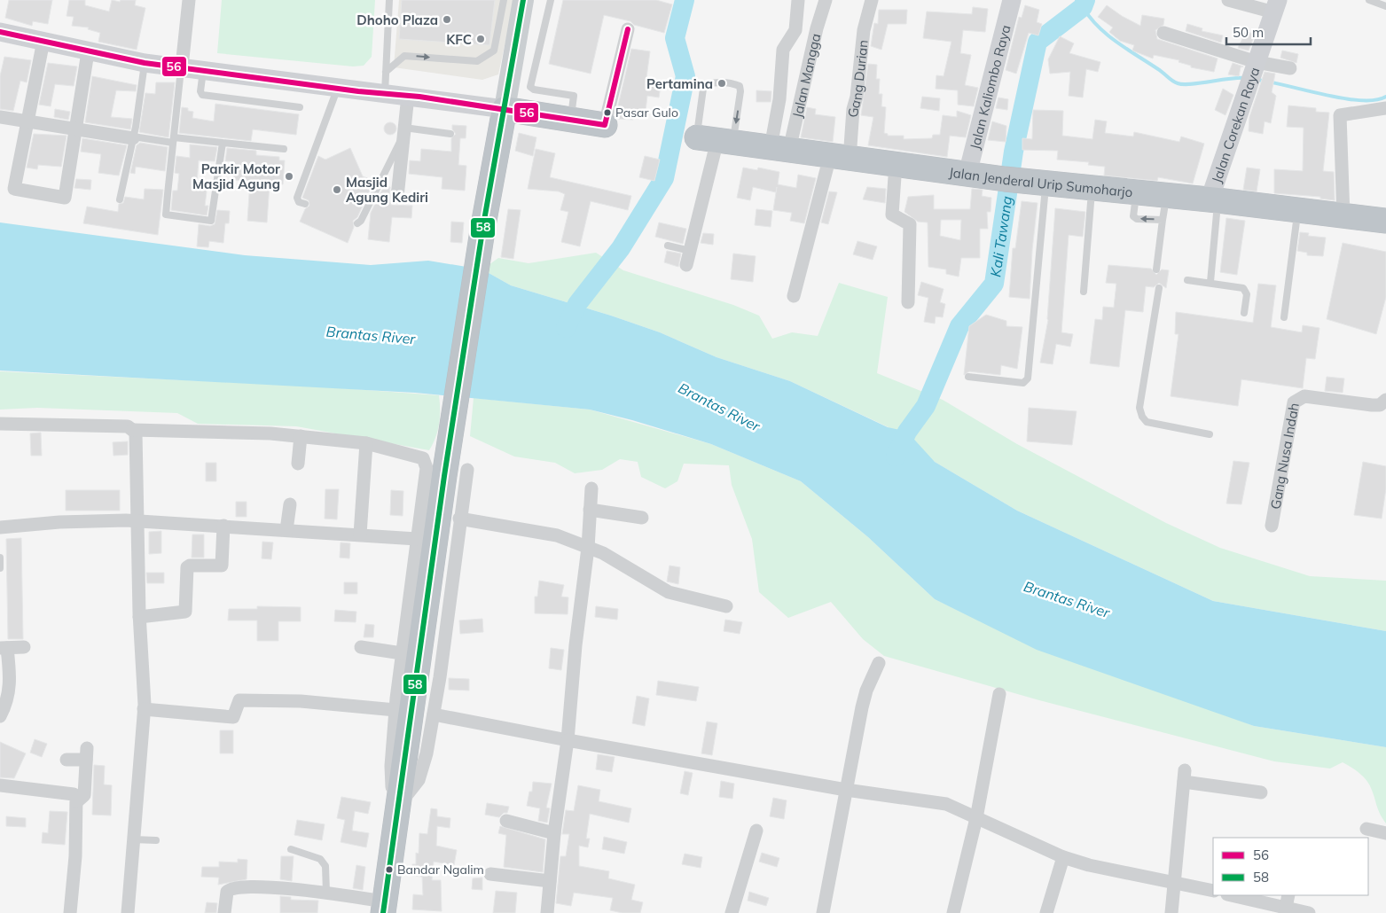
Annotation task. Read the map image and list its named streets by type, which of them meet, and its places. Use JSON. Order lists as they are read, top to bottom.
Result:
{
  "streets": {
    "highway": ["Jalan Jenderal Urip Sumoharjo"],
    "main road": ["Jalan Kaliombo Raya", "Jalan Corekan Raya"],
    "street": ["Jalan Mangga", "Gang Durian", "Gang Nusa Indah"]
  },
  "crossings": [
    ["Jalan Mangga", "Jalan Jenderal Urip Sumoharjo"],
    ["Gang Durian", "Jalan Jenderal Urip Sumoharjo"],
    ["Jalan Kaliombo Raya", "Jalan Jenderal Urip Sumoharjo"],
    ["Jalan Corekan Raya", "Jalan Jenderal Urip Sumoharjo"]
  ],
  "water": ["Kali Tawang", "Brantas River"],
  "places": [
    "Dhoho Plaza",
    "KFC",
    "Pertamina",
    "Pasar Gulo",
    "Parkir Motor Masjid Agung",
    "Masjid Agung Kediri",
    "Bandar Ngalim"
  ],
  "lines": ["transit line 58", "transit line 56"],
  "legend": ["56", "58"],
  "scale_bar": "50 m"
}
